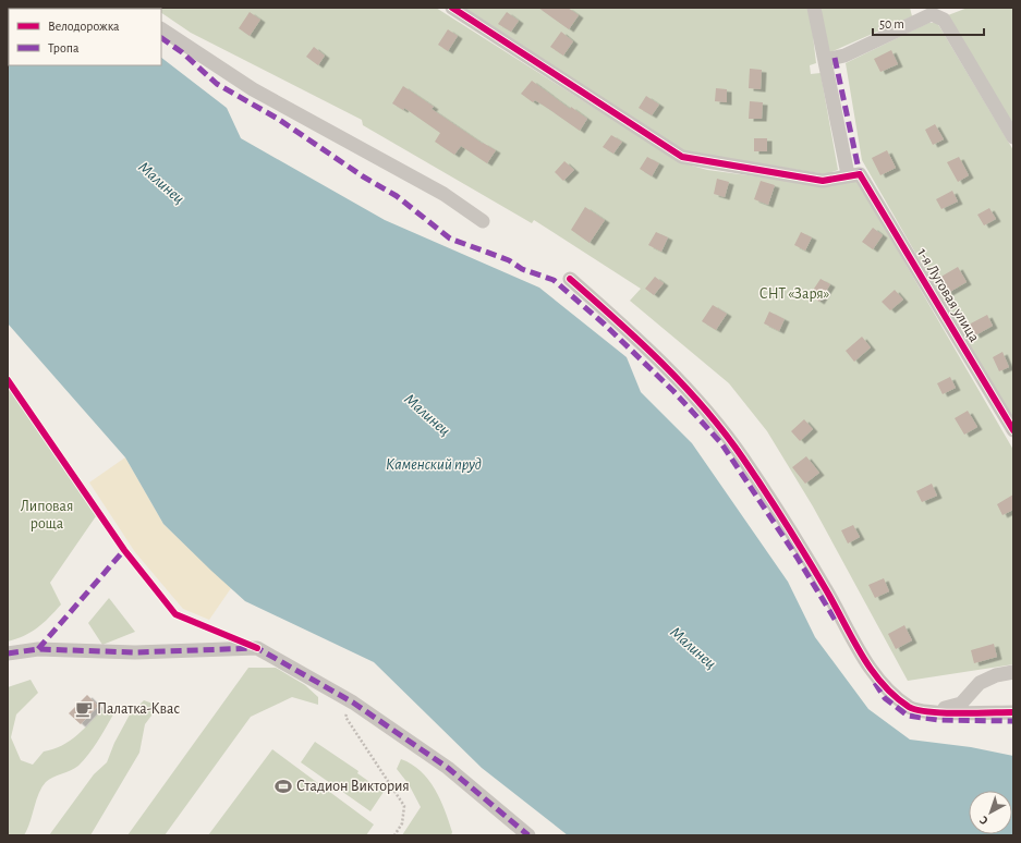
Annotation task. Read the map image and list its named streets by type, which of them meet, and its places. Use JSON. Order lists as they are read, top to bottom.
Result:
{
  "streets": {
    "street": ["1-я Луговая улица"]
  },
  "water": ["Малинец", "Каменский пруд"],
  "parks": ["СНТ «Заря»", "Липовая роща"],
  "places": {
    "cafe": ["Палатка-Квас"],
    "sports": ["Стадион Виктория"]
  },
  "legend": ["Велодорожка", "Тропа"],
  "scale_bar": "50 m",
  "north": "bottom left"
}
